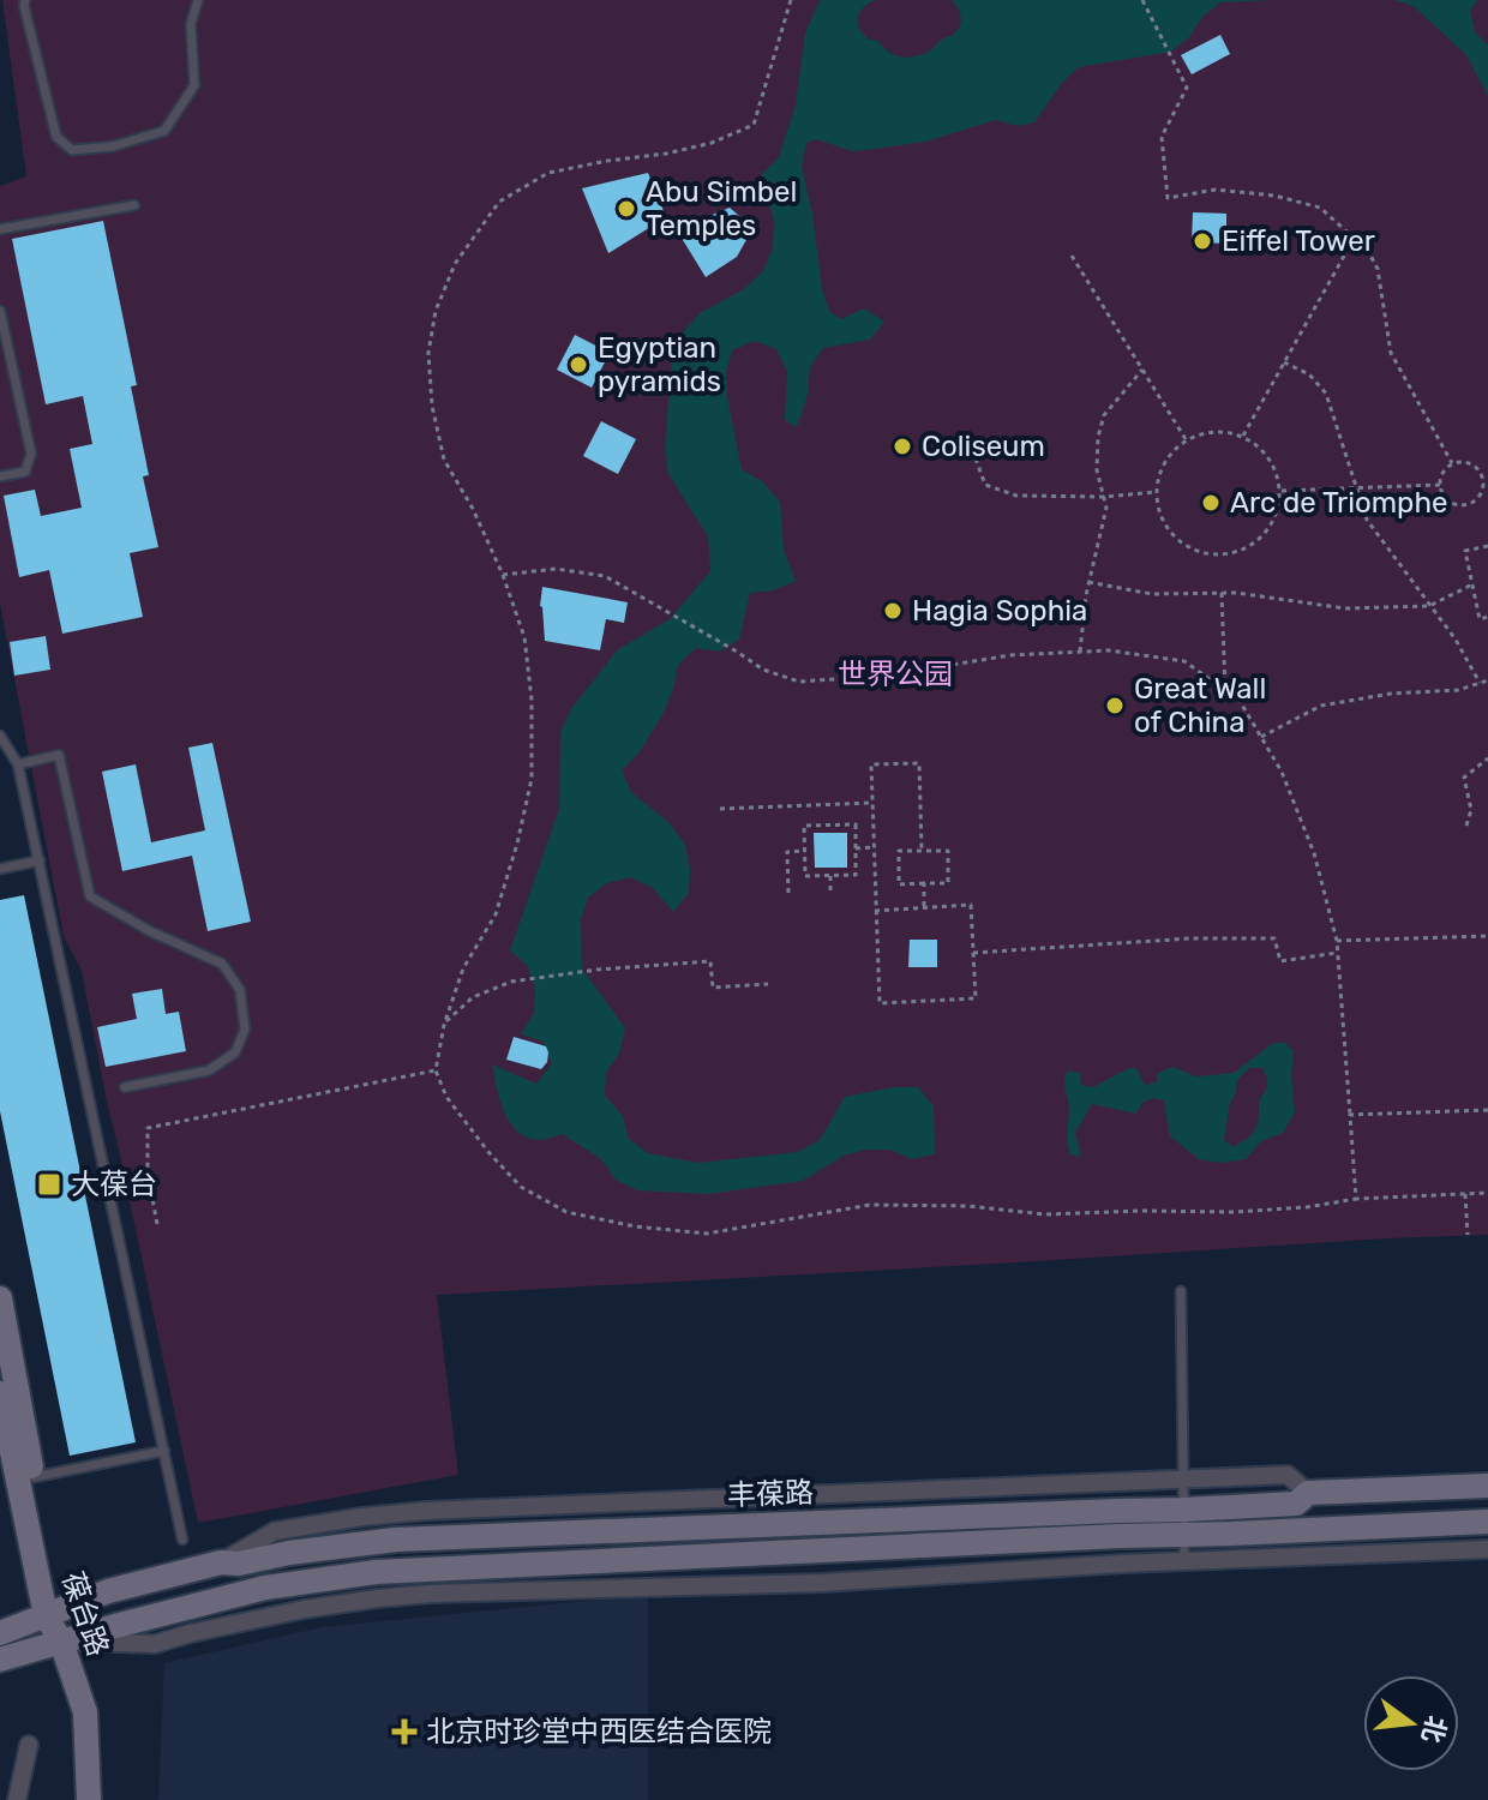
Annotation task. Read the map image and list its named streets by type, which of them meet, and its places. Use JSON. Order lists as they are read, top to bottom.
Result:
{
  "streets": {
    "main road": ["丰葆路", "葆台路"]
  },
  "crossings": [
    ["丰葆路", "葆台路"]
  ],
  "parks": ["世界公园"],
  "places": {
    "other": [
      "Abu Simbel Temples",
      "Eiffel Tower",
      "Egyptian pyramids",
      "Coliseum",
      "Arc de Triomphe",
      "Hagia Sophia",
      "Great Wall of China"
    ],
    "transit": ["大葆台"],
    "health": ["北京时珍堂中西医结合医院"]
  },
  "north": "right"
}
